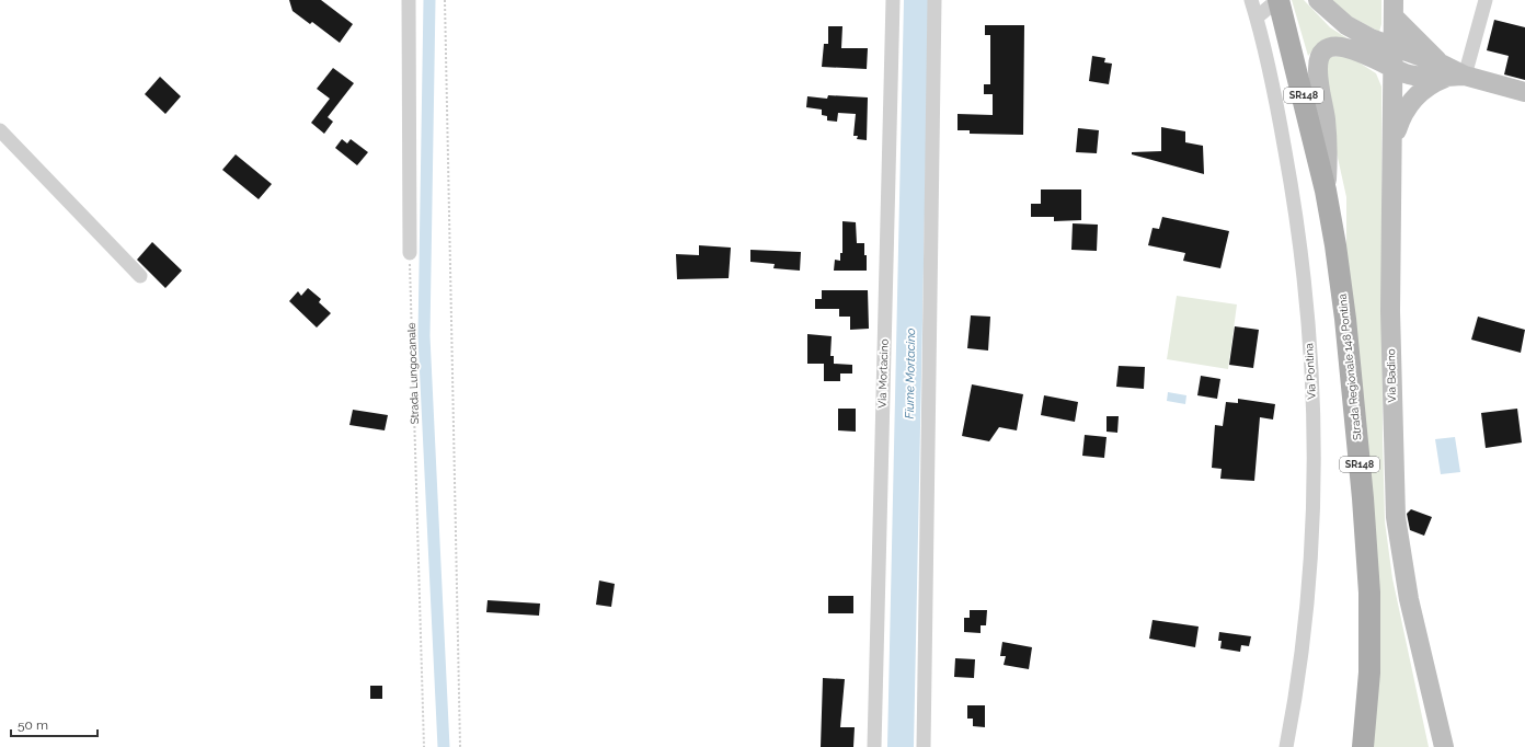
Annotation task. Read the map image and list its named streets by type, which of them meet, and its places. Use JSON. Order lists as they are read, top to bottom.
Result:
{
  "streets": {
    "main road": ["SR148", "Strada Regionale 148 Pontina"],
    "street": ["Via Pontina", "Via Mortacino", "Via Badino"],
    "path": ["Strada Lungocanale"]
  },
  "water": ["Fiume Mortacino"],
  "scale_bar": "50 m"
}
